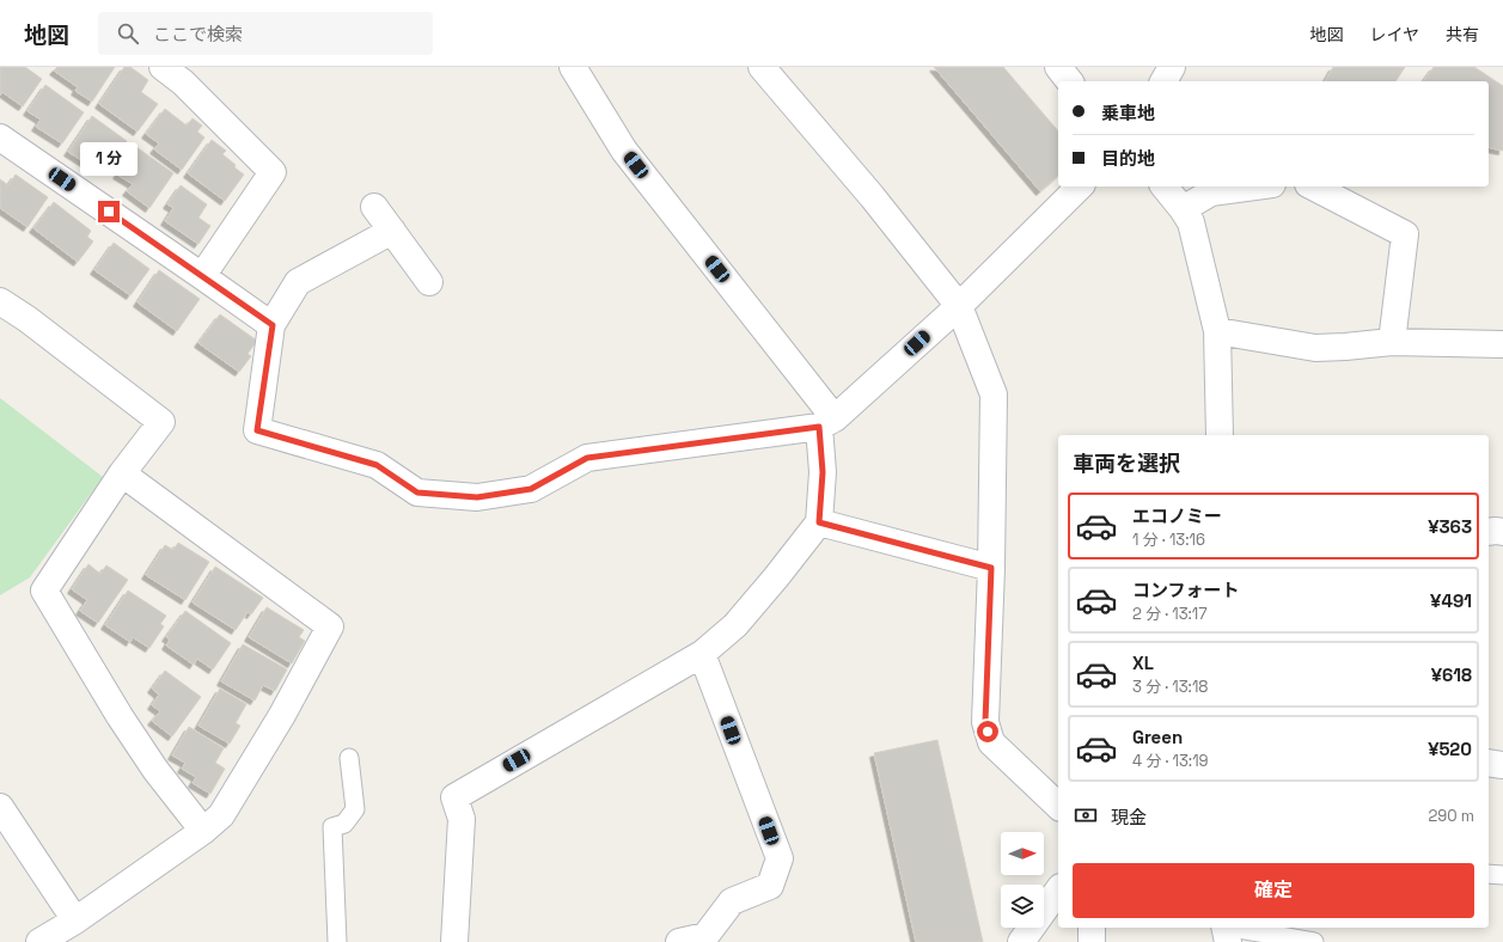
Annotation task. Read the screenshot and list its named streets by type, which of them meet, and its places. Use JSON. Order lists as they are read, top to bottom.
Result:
{
  "north": "right",
  "page": {
    "header": "地図",
    "search": "ここで検索",
    "nav": ["地図", "レイヤ", "共有"],
    "banner": ["乗車地", "目的地"],
    "bubble": "1 分",
    "heading": "車両を選択",
    "list": [
      {
        "name": "エコノミー",
        "note": "1 分 · 13:16",
        "value": "¥363"
      },
      {
        "name": "コンフォート",
        "note": "2 分 · 13:17",
        "value": "¥491"
      },
      {
        "name": "XL",
        "note": "3 分 · 13:18",
        "value": "¥618"
      },
      {
        "name": "Green",
        "note": "4 分 · 13:19",
        "value": "¥520"
      }
    ],
    "pay": ["現金", "290 m"],
    "buttons": "確定"
  }
}
